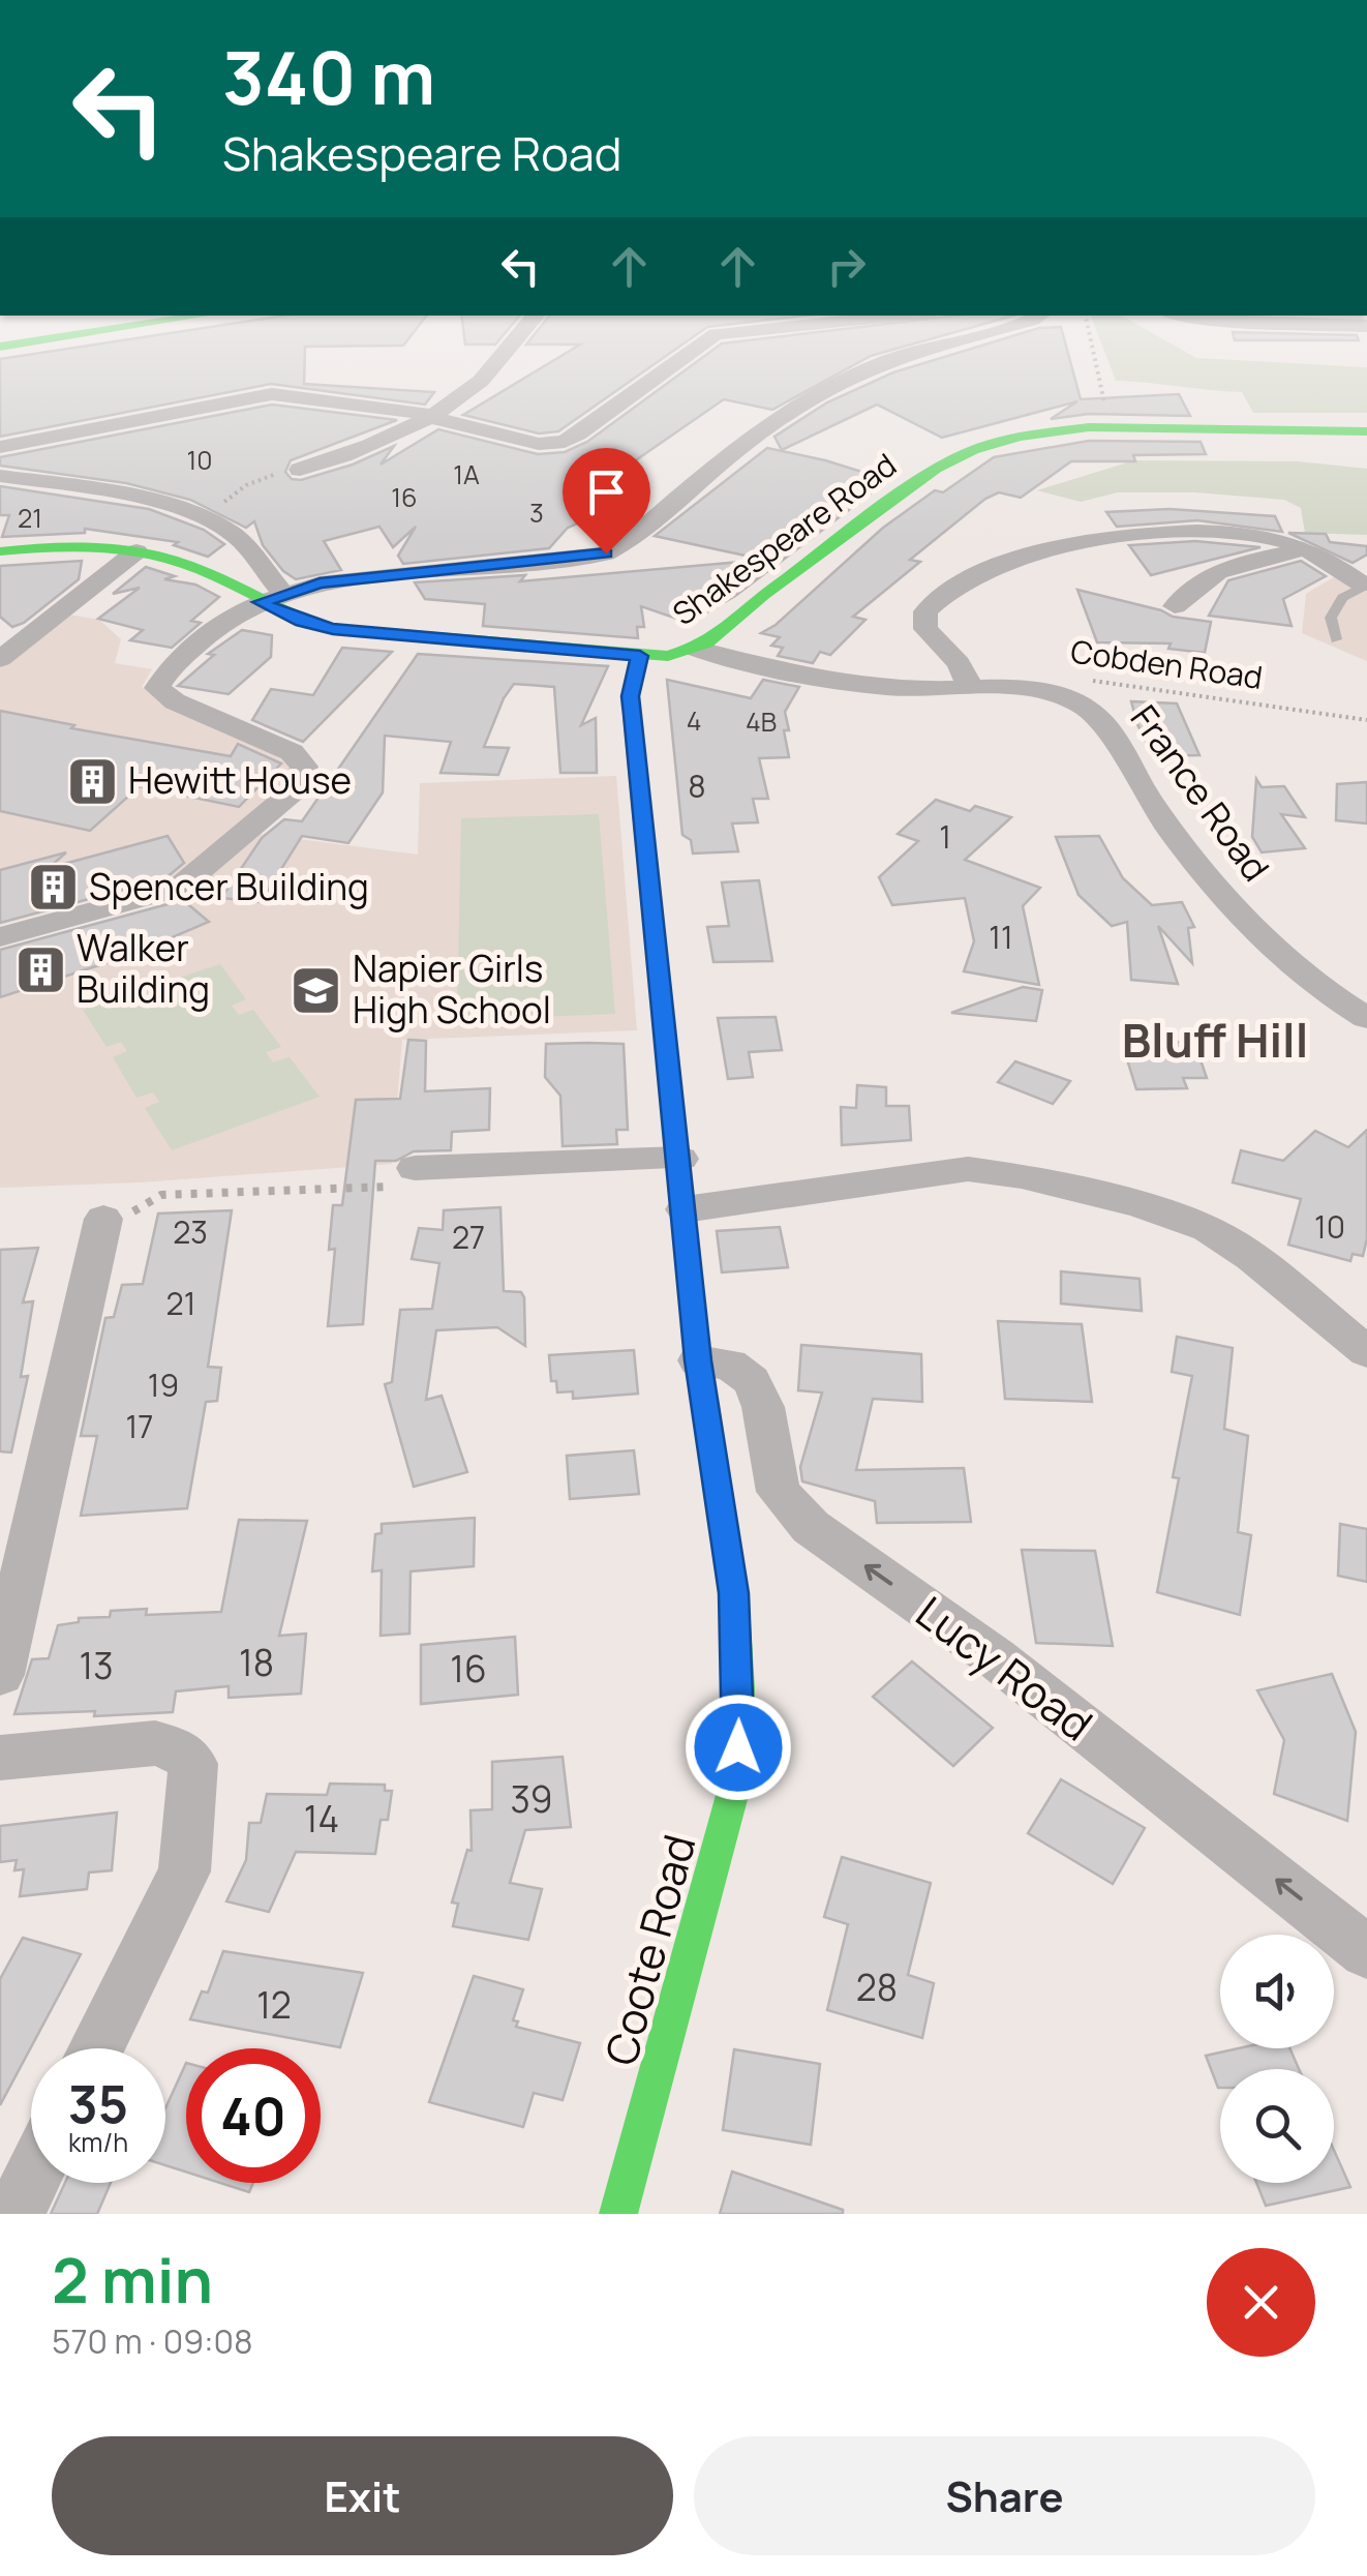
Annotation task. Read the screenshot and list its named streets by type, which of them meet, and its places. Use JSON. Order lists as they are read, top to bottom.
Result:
{
  "streets": {
    "street": [
      "Shakespeare Road",
      "France Road",
      "Lucy Road",
      "Coote Road"
    ],
    "path": ["Cobden Road"]
  },
  "crossings": [
    ["Shakespeare Road", "France Road"],
    ["Shakespeare Road", "Coote Road"],
    ["Lucy Road", "Coote Road"]
  ],
  "one_way": ["Lucy Road"],
  "districts": ["Bluff Hill"],
  "places": {
    "building": ["Hewitt House", "Spencer Building", "Walker Building"],
    "school or university": ["Napier Girls High School"]
  },
  "house_numbers": [
    "10",
    "1A",
    "16",
    "3",
    "21",
    "4",
    "4B",
    "8",
    "1",
    "11",
    "10",
    "23",
    "27",
    "21",
    "19",
    "17",
    "18",
    "13",
    "16",
    "39",
    "14",
    "28",
    "12"
  ],
  "page": {
    "turn": ["340 m", "Shakespeare Road"],
    "speed": "35 km/h",
    "limit": "40",
    "heading": ["2 min", "570 m · 09:08"],
    "buttons": ["Exit", "Share"]
  }
}
